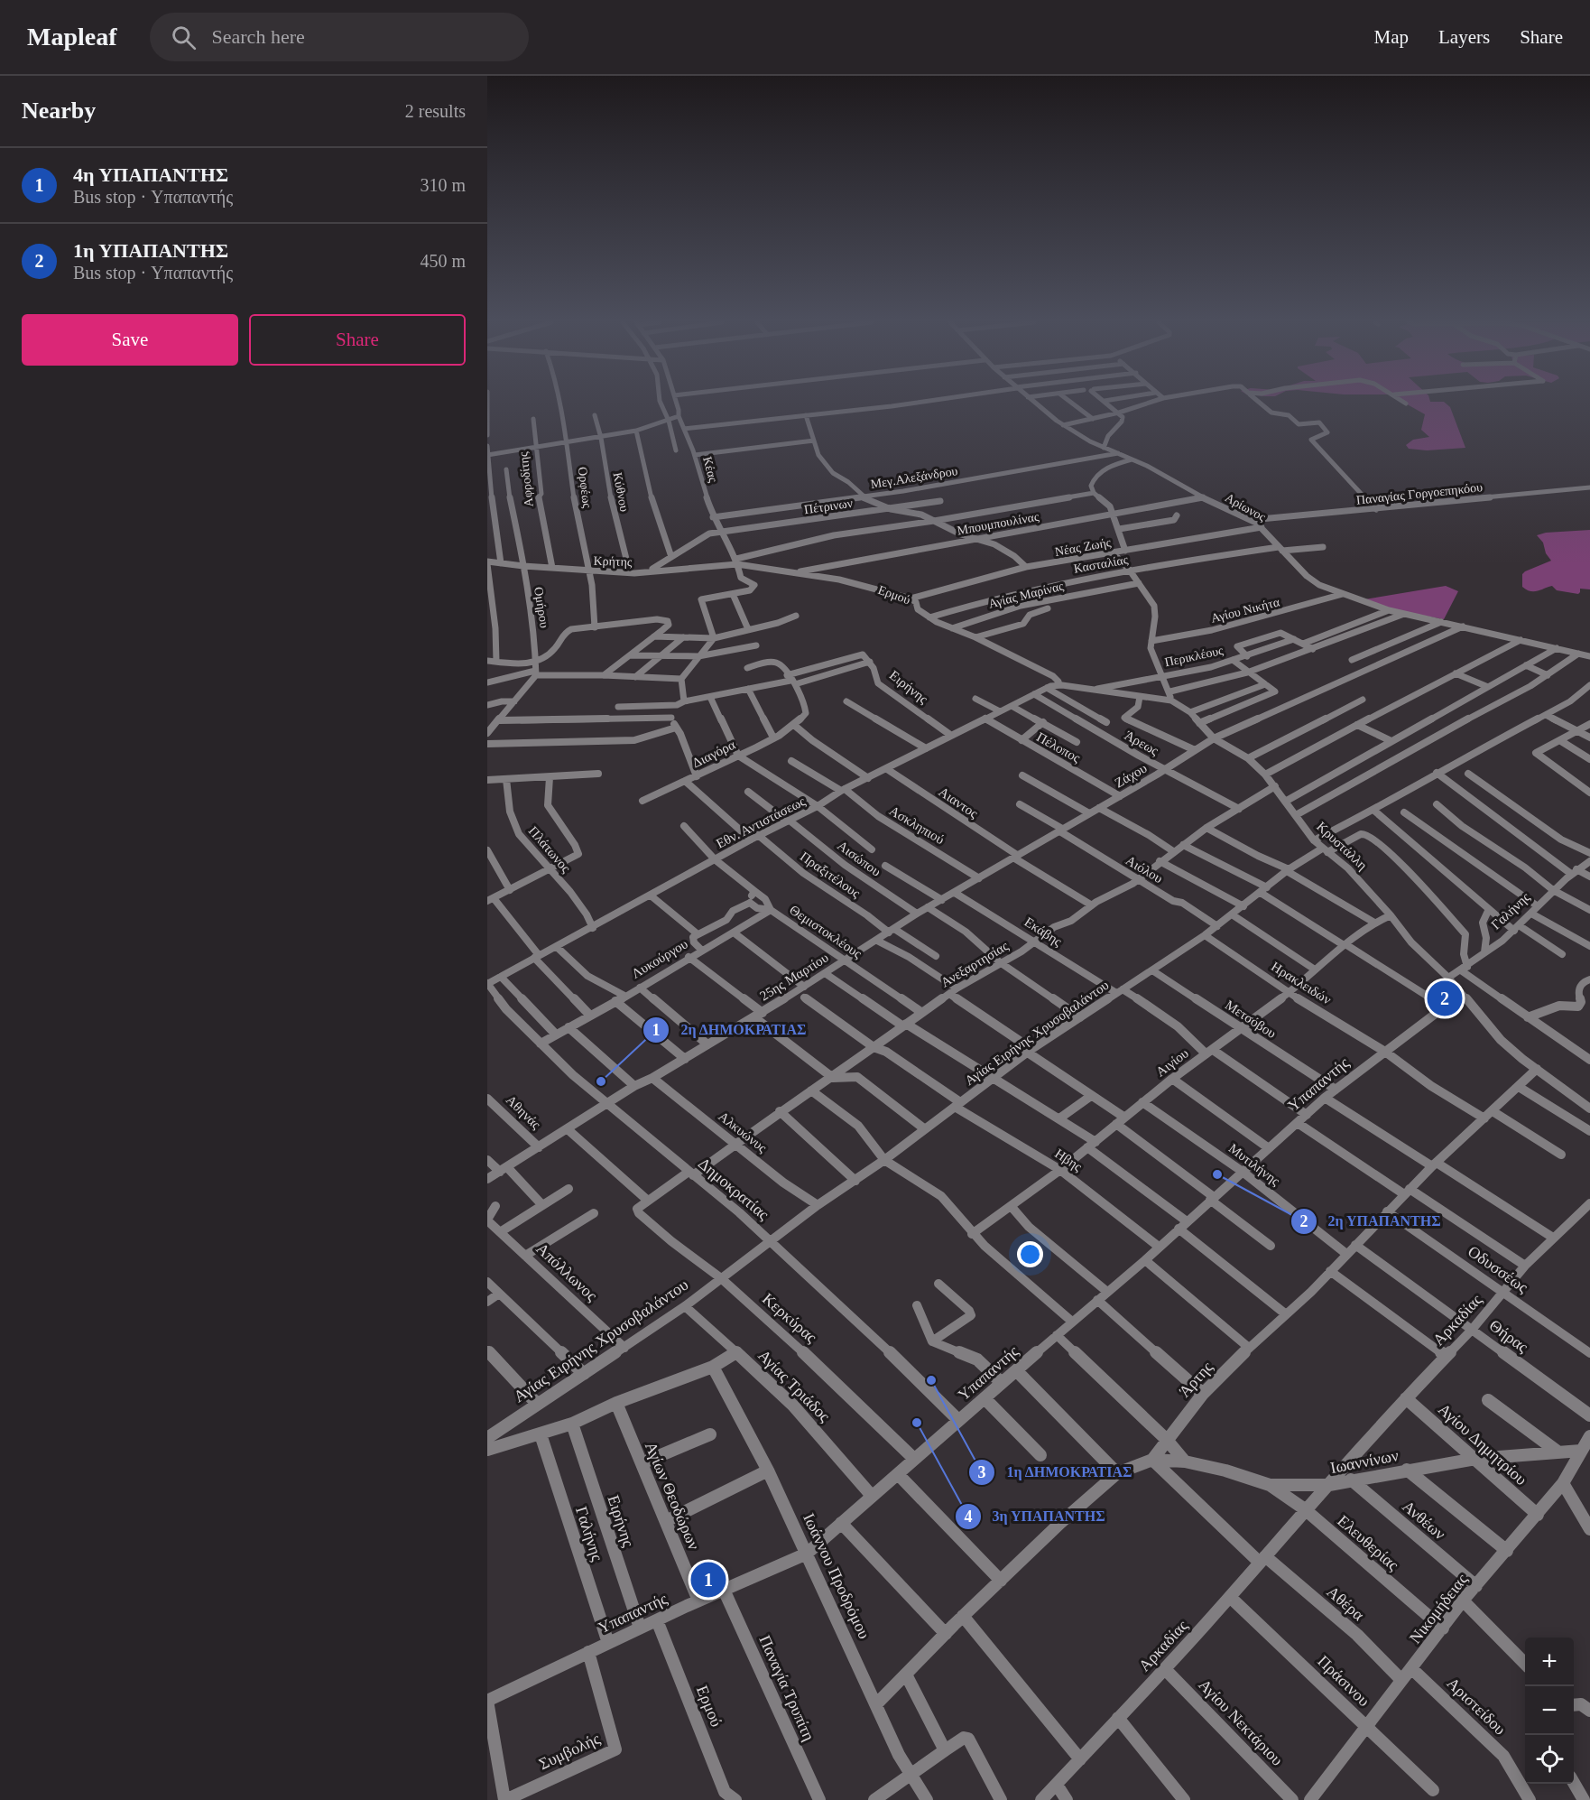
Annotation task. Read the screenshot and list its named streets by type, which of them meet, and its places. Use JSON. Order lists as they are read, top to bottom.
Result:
{
  "streets": {
    "street": [
      "Κέας",
      "Μεγ.Αλεξάνδρου",
      "Αφροδίτης",
      "Ορφέως",
      "Κύθνου",
      "Παναγίας Γοργοεπηκόου",
      "Πέτρινων",
      "Αρίωνος",
      "Μπουμπουλίνας",
      "Νέας Ζωής",
      "Κρήτης",
      "Κασταλίας",
      "Ερμού",
      "Αγίας Μαρίνας",
      "Ομήρου",
      "Αγίου Νικήτα",
      "Περικλέους",
      "Ειρήνης",
      "Άρεως",
      "Πέλοπος",
      "Διαγόρα",
      "Ζάχου",
      "Αιαντος",
      "Εθν. Αντιστάσεως",
      "Ασκληπιού",
      "Κρυστάλλη",
      "Πλάτωνος",
      "Αισώπου",
      "Αιόλου",
      "Πραξιτέλους",
      "Γαλήνης",
      "Θεμιστοκλέους",
      "Εκάβης",
      "Λυκούργου",
      "Ανεξαρτησίας",
      "25ης Μαρτίου",
      "Ηρακλειδών",
      "Μετσόβου",
      "Αγίας Ειρήνης Χρυσοβαλάντου",
      "Αιγίου",
      "Υπαπαντής",
      "Αθηνάς",
      "Αλκυώνυς",
      "Ηβης",
      "Μυτιλήνης",
      "Δημοκρατίας",
      "Οδυσσέως",
      "Απόλλωνος",
      "Κερκύρας",
      "Αρκαδίας",
      "Θήρας",
      "Άρτης",
      "Αγίας Τριάδος",
      "Αγίου Δημητρίου",
      "Ιωαννίνων",
      "Αγίων Θεοδώρων",
      "Ανθέων",
      "Ελευθερίας",
      "Ιωάννου Προδρόμου",
      "Αθέρα",
      "Νικομήδειας",
      "Πράσινου",
      "Παναγία Τρυπίτη",
      "Αριστείδου",
      "Αγίου Νεκτάριου",
      "Συμβολής"
    ]
  },
  "crossings": [
    ["Κέας", "Μεγ.Αλεξάνδρου"],
    ["Κέας", "Πέτρινων"],
    ["Κέας", "Κρήτης"],
    ["Κέας", "Ερμού"],
    ["Μεγ.Αλεξάνδρου", "Αρίωνος"],
    ["Αφροδίτης", "Κρήτης"],
    ["Ορφέως", "Κρήτης"],
    ["Κύθνου", "Κρήτης"],
    ["Παναγίας Γοργοεπηκόου", "Αρίωνος"],
    ["Πέτρινων", "Κρήτης"],
    ["Αρίωνος", "Μπουμπουλίνας"],
    ["Αρίωνος", "Νέας Ζωής"],
    ["Αρίωνος", "Κασταλίας"],
    ["Αρίωνος", "Αγίου Νικήτα"],
    ["Αρίωνος", "Ζάχου"],
    ["Μπουμπουλίνας", "Ερμού"],
    ["Νέας Ζωής", "Ερμού"],
    ["Κρήτης", "Ερμού"],
    ["Κρήτης", "Ομήρου"],
    ["Κασταλίας", "Ερμού"],
    ["Ερμού", "Αγίας Μαρίνας"],
    ["Ερμού", "Υπαπαντής"],
    ["Ειρήνης", "Εθν. Αντιστάσεως"],
    ["Ειρήνης", "Υπαπαντής"],
    ["Άρεως", "Ζάχου"],
    ["Άρεως", "Εθν. Αντιστάσεως"],
    ["Άρεως", "Ανεξαρτησίας"],
    ["Πέλοπος", "Ζάχου"],
    ["Πέλοπος", "Εθν. Αντιστάσεως"],
    ["Διαγόρα", "Πραξιτέλους"],
    ["Ζάχου", "Κρυστάλλη"],
    ["Ζάχου", "Αιόλου"],
    ["Ζάχου", "25ης Μαρτίου"],
    ["Αιαντος", "Εθν. Αντιστάσεως"],
    ["Αιαντος", "Ανεξαρτησίας"],
    ["Αιαντος", "25ης Μαρτίου"],
    ["Εθν. Αντιστάσεως", "Ασκληπιού"],
    ["Εθν. Αντιστάσεως", "Πλάτωνος"],
    ["Εθν. Αντιστάσεως", "Αισώπου"],
    ["Εθν. Αντιστάσεως", "Πραξιτέλους"],
    ["Εθν. Αντιστάσεως", "Δημοκρατίας"],
    ["Ασκληπιού", "25ης Μαρτίου"],
    ["Κρυστάλλη", "Γαλήνης"],
    ["Κρυστάλλη", "Ανεξαρτησίας"],
    ["Κρυστάλλη", "Αγίας Ειρήνης Χρυσοβαλάντου"],
    ["Κρυστάλλη", "Αιγίου"],
    ["Κρυστάλλη", "Υπαπαντής"],
    ["Κρυστάλλη", "Άρτης"],
    ["Αισώπου", "25ης Μαρτίου"],
    ["Αιόλου", "Ανεξαρτησίας"],
    ["Αιόλου", "25ης Μαρτίου"],
    ["Αιόλου", "Αγίας Ειρήνης Χρυσοβαλάντου"],
    ["Πραξιτέλους", "25ης Μαρτίου"],
    ["Γαλήνης", "Αγίας Ειρήνης Χρυσοβαλάντου"],
    ["Γαλήνης", "Υπαπαντής"],
    ["Θεμιστοκλέους", "Λυκούργου"],
    ["Θεμιστοκλέους", "Ανεξαρτησίας"],
    ["Θεμιστοκλέους", "25ης Μαρτίου"],
    ["Εκάβης", "Ανεξαρτησίας"],
    ["Εκάβης", "25ης Μαρτίου"],
    ["Εκάβης", "Αγίας Ειρήνης Χρυσοβαλάντου"],
    ["Εκάβης", "Αιγίου"],
    ["Εκάβης", "Υπαπαντής"],
    ["Λυκούργου", "Δημοκρατίας"],
    ["Ανεξαρτησίας", "Αλκυώνυς"],
    ["Ανεξαρτησίας", "Ηβης"],
    ["Ανεξαρτησίας", "Δημοκρατίας"],
    ["Ανεξαρτησίας", "Κερκύρας"],
    ["25ης Μαρτίου", "Αθηνάς"],
    ["25ης Μαρτίου", "Αλκυώνυς"],
    ["25ης Μαρτίου", "Δημοκρατίας"],
    ["Ηρακλειδών", "Αγίας Ειρήνης Χρυσοβαλάντου"],
    ["Ηρακλειδών", "Αιγίου"],
    ["Ηρακλειδών", "Υπαπαντής"],
    ["Ηρακλειδών", "Άρτης"],
    ["Μετσόβου", "Αγίας Ειρήνης Χρυσοβαλάντου"],
    ["Μετσόβου", "Αιγίου"],
    ["Μετσόβου", "Υπαπαντής"],
    ["Αγίας Ειρήνης Χρυσοβαλάντου", "Αλκυώνυς"],
    ["Αγίας Ειρήνης Χρυσοβαλάντου", "Ηβης"],
    ["Αγίας Ειρήνης Χρυσοβαλάντου", "Δημοκρατίας"],
    ["Αγίας Ειρήνης Χρυσοβαλάντου", "Απόλλωνος"],
    ["Αγίας Ειρήνης Χρυσοβαλάντου", "Κερκύρας"],
    ["Αγίας Ειρήνης Χρυσοβαλάντου", "Αγίας Τριάδος"],
    ["Αιγίου", "Ηβης"],
    ["Αιγίου", "Μυτιλήνης"],
    ["Υπαπαντής", "Ηβης"],
    ["Υπαπαντής", "Μυτιλήνης"],
    ["Υπαπαντής", "Δημοκρατίας"],
    ["Υπαπαντής", "Κερκύρας"],
    ["Υπαπαντής", "Αγίας Τριάδος"],
    ["Υπαπαντής", "Αγίων Θεοδώρων"],
    ["Υπαπαντής", "Ιωάννου Προδρόμου"],
    ["Υπαπαντής", "Παναγία Τρυπίτη"],
    ["Υπαπαντής", "Συμβολής"],
    ["Μυτιλήνης", "Άρτης"],
    ["Οδυσσέως", "Αρκαδίας"],
    ["Οδυσσέως", "Άρτης"],
    ["Αρκαδίας", "Θήρας"],
    ["Αρκαδίας", "Αγίου Δημητρίου"],
    ["Αρκαδίας", "Ιωαννίνων"],
    ["Αρκαδίας", "Ελευθερίας"],
    ["Αρκαδίας", "Αθέρα"],
    ["Αρκαδίας", "Πράσινου"],
    ["Αρκαδίας", "Αγίου Νεκτάριου"],
    ["Θήρας", "Άρτης"],
    ["Άρτης", "Ιωαννίνων"],
    ["Άρτης", "Αθέρα"],
    ["Αγίου Δημητρίου", "Ιωαννίνων"],
    ["Αγίου Δημητρίου", "Νικομήδειας"],
    ["Ιωαννίνων", "Ανθέων"],
    ["Ιωαννίνων", "Ελευθερίας"],
    ["Ιωαννίνων", "Αθέρα"],
    ["Ιωαννίνων", "Νικομήδειας"],
    ["Ανθέων", "Νικομήδειας"],
    ["Ελευθερίας", "Νικομήδειας"],
    ["Αθέρα", "Νικομήδειας"],
    ["Νικομήδειας", "Πράσινου"],
    ["Νικομήδειας", "Αριστείδου"]
  ],
  "places": [
    "2η ΔΗΜΟΚΡΑΤΙΑΣ",
    "2η ΥΠΑΠΑΝΤΗΣ",
    "1η ΔΗΜΟΚΡΑΤΙΑΣ",
    "3η ΥΠΑΠΑΝΤΗΣ"
  ],
  "page": {
    "header": "Mapleaf",
    "search": "Search here",
    "nav": ["Map", "Layers", "Share"],
    "heading": ["Nearby", "2 results"],
    "list": [
      {
        "mark": "1",
        "name": "4η ΥΠΑΠΑΝΤΗΣ",
        "note": "Bus stop · Υπαπαντής",
        "value": "310 m"
      },
      {
        "mark": "2",
        "name": "1η ΥΠΑΠΑΝΤΗΣ",
        "note": "Bus stop · Υπαπαντής",
        "value": "450 m"
      }
    ],
    "buttons": ["Save", "Share"],
    "pins": ["2", "1"],
    "map_buttons": ["+", "−"]
  }
}
